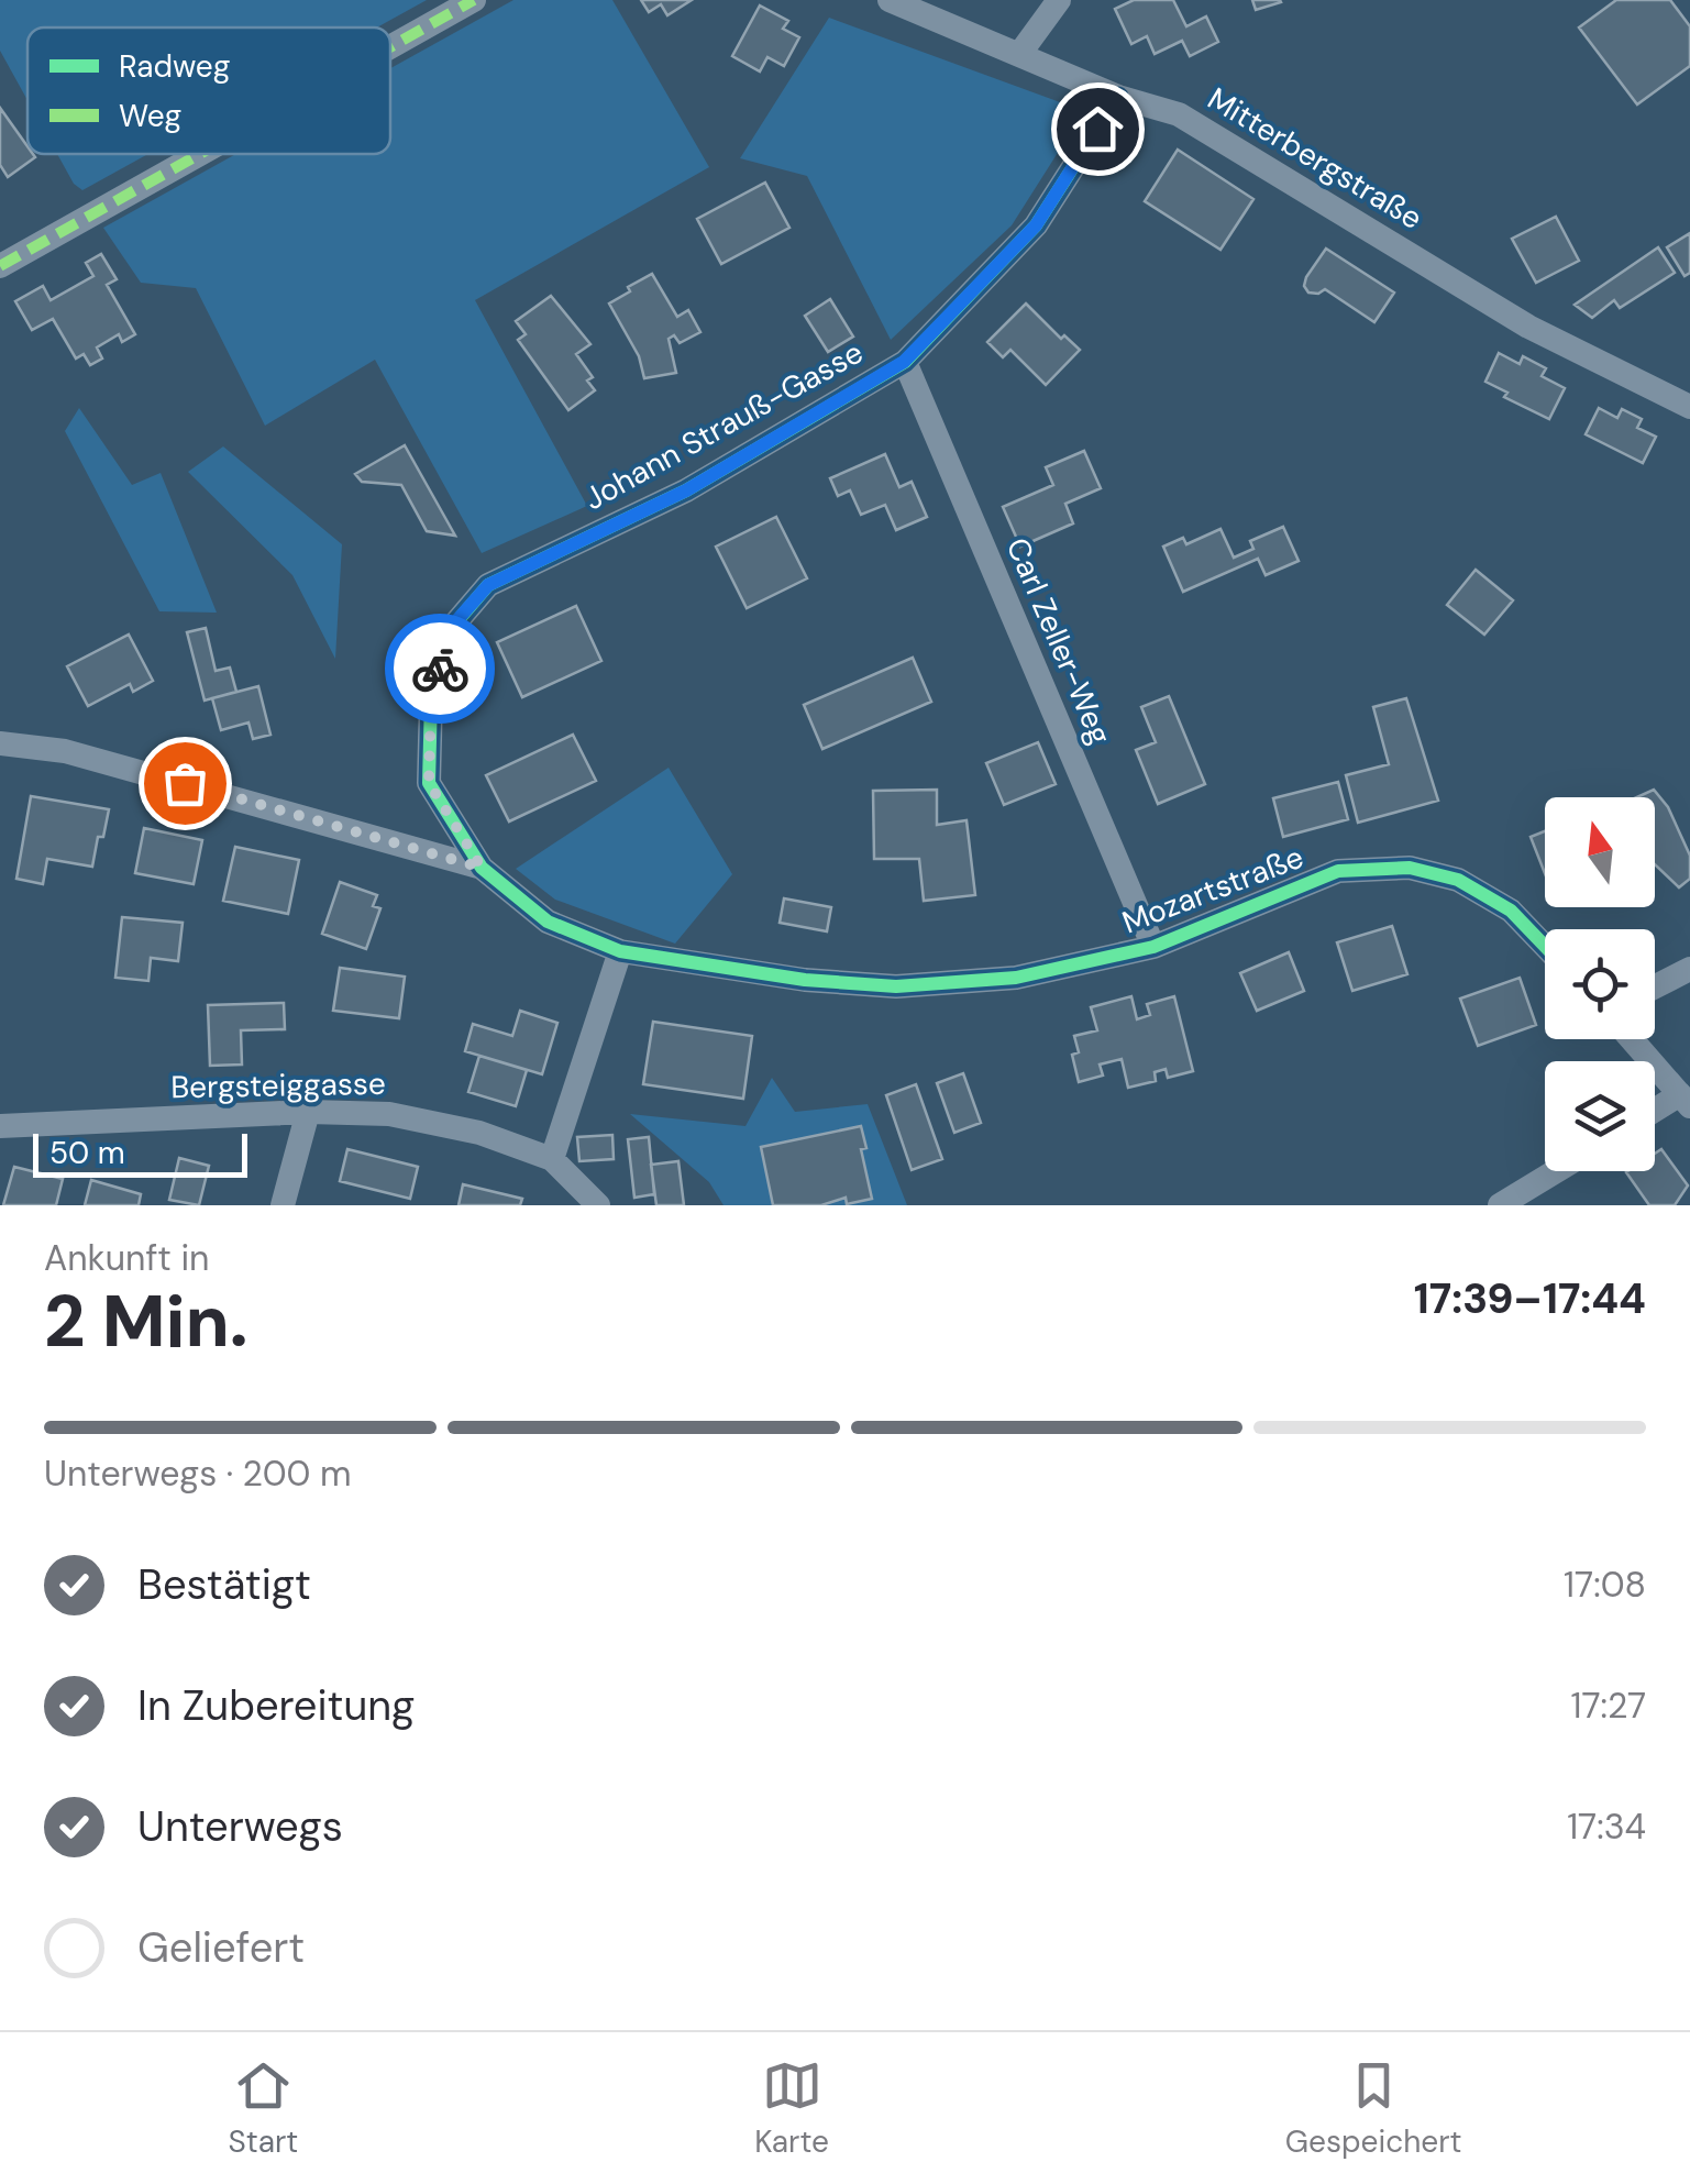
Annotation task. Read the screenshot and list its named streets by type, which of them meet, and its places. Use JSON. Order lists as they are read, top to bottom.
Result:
{
  "streets": {
    "street": [
      "Mitterbergstraße",
      "Johann Strauß-Gasse",
      "Carl Zeller-Weg",
      "Mozartstraße",
      "Bergsteiggasse"
    ]
  },
  "crossings": [
    ["Mitterbergstraße", "Johann Strauß-Gasse"],
    ["Johann Strauß-Gasse", "Carl Zeller-Weg"],
    ["Johann Strauß-Gasse", "Mozartstraße"],
    ["Carl Zeller-Weg", "Mozartstraße"]
  ],
  "legend": ["Radweg", "Weg"],
  "scale_bar": "50 m",
  "north": "top",
  "page": {
    "scale": "50 m",
    "heading": ["2 Min.", "Ankunft in", "17:39–17:44"],
    "bar": "Unterwegs · 200 m",
    "list": [
      ["Bestätigt", "17:08"],
      ["In Zubereitung", "17:27"],
      ["Unterwegs", "17:34"],
      "Geliefert"
    ],
    "tabs": ["Start", "Karte", "Gespeichert"]
  }
}
